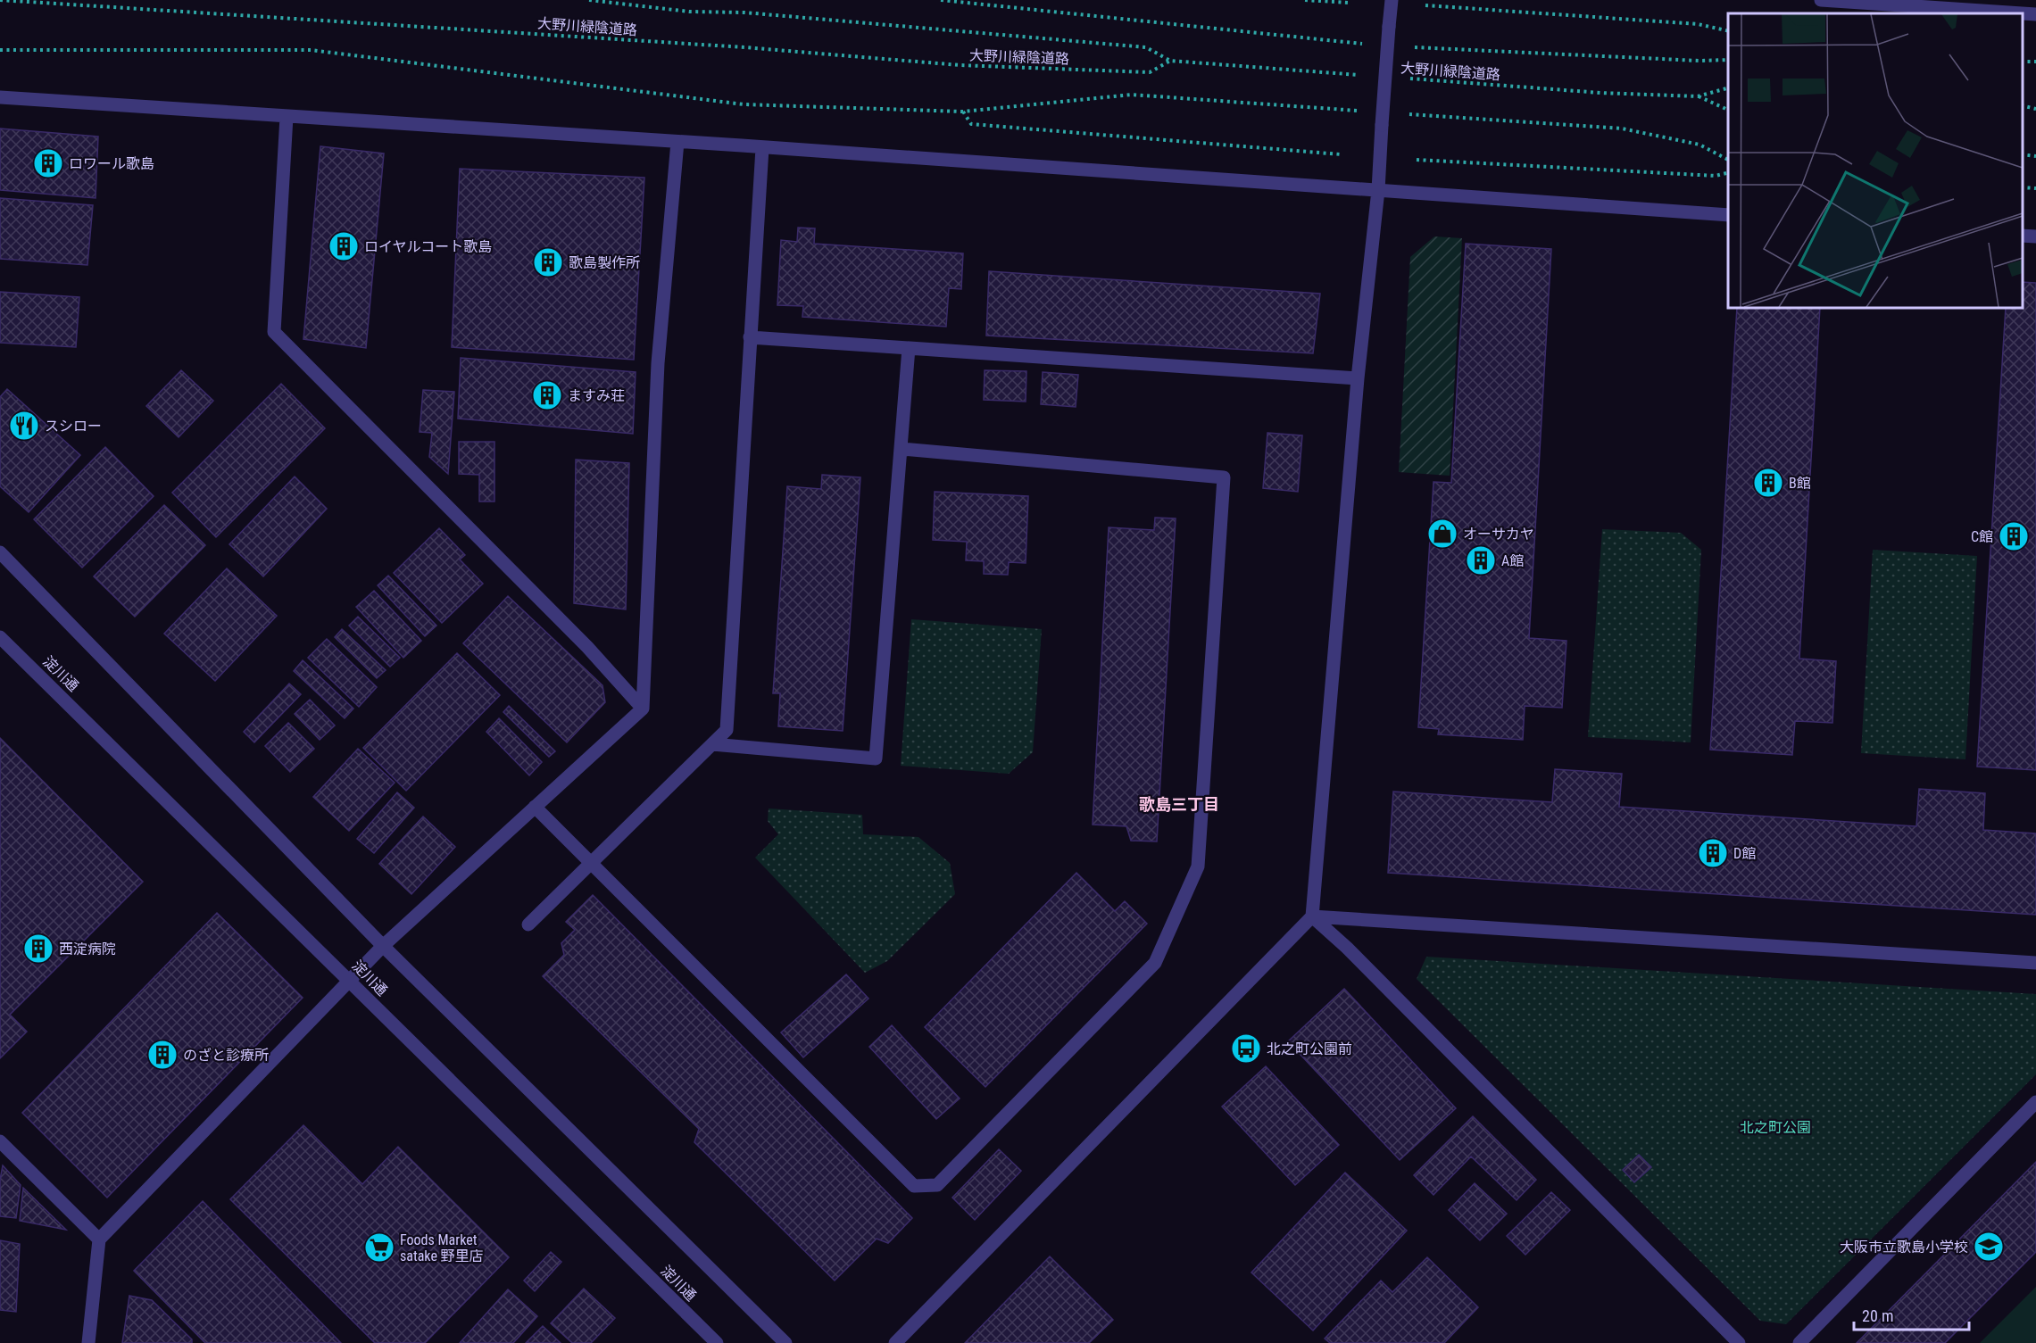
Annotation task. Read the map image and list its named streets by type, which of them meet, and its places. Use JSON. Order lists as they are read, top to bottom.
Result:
{
  "streets": {
    "street": ["淀川通"],
    "path": ["大野川緑陰道路"]
  },
  "districts": ["歌島三丁目"],
  "parks": ["北之町公園"],
  "places": {
    "building": [
      "ロワール歌島",
      "ロイヤルコート歌島",
      "歌島製作所",
      "ますみ荘",
      "B館",
      "C館",
      "A館",
      "D館",
      "西淀病院",
      "のざと診療所"
    ],
    "restaurant": ["スシロー"],
    "shop": ["オーサカヤ"],
    "bus stop": ["北之町公園前"],
    "school or university": ["大阪市立歌島小学校"],
    "supermarket": ["Foods Market satake 野里店"]
  },
  "scale_bar": "20 m"
}
